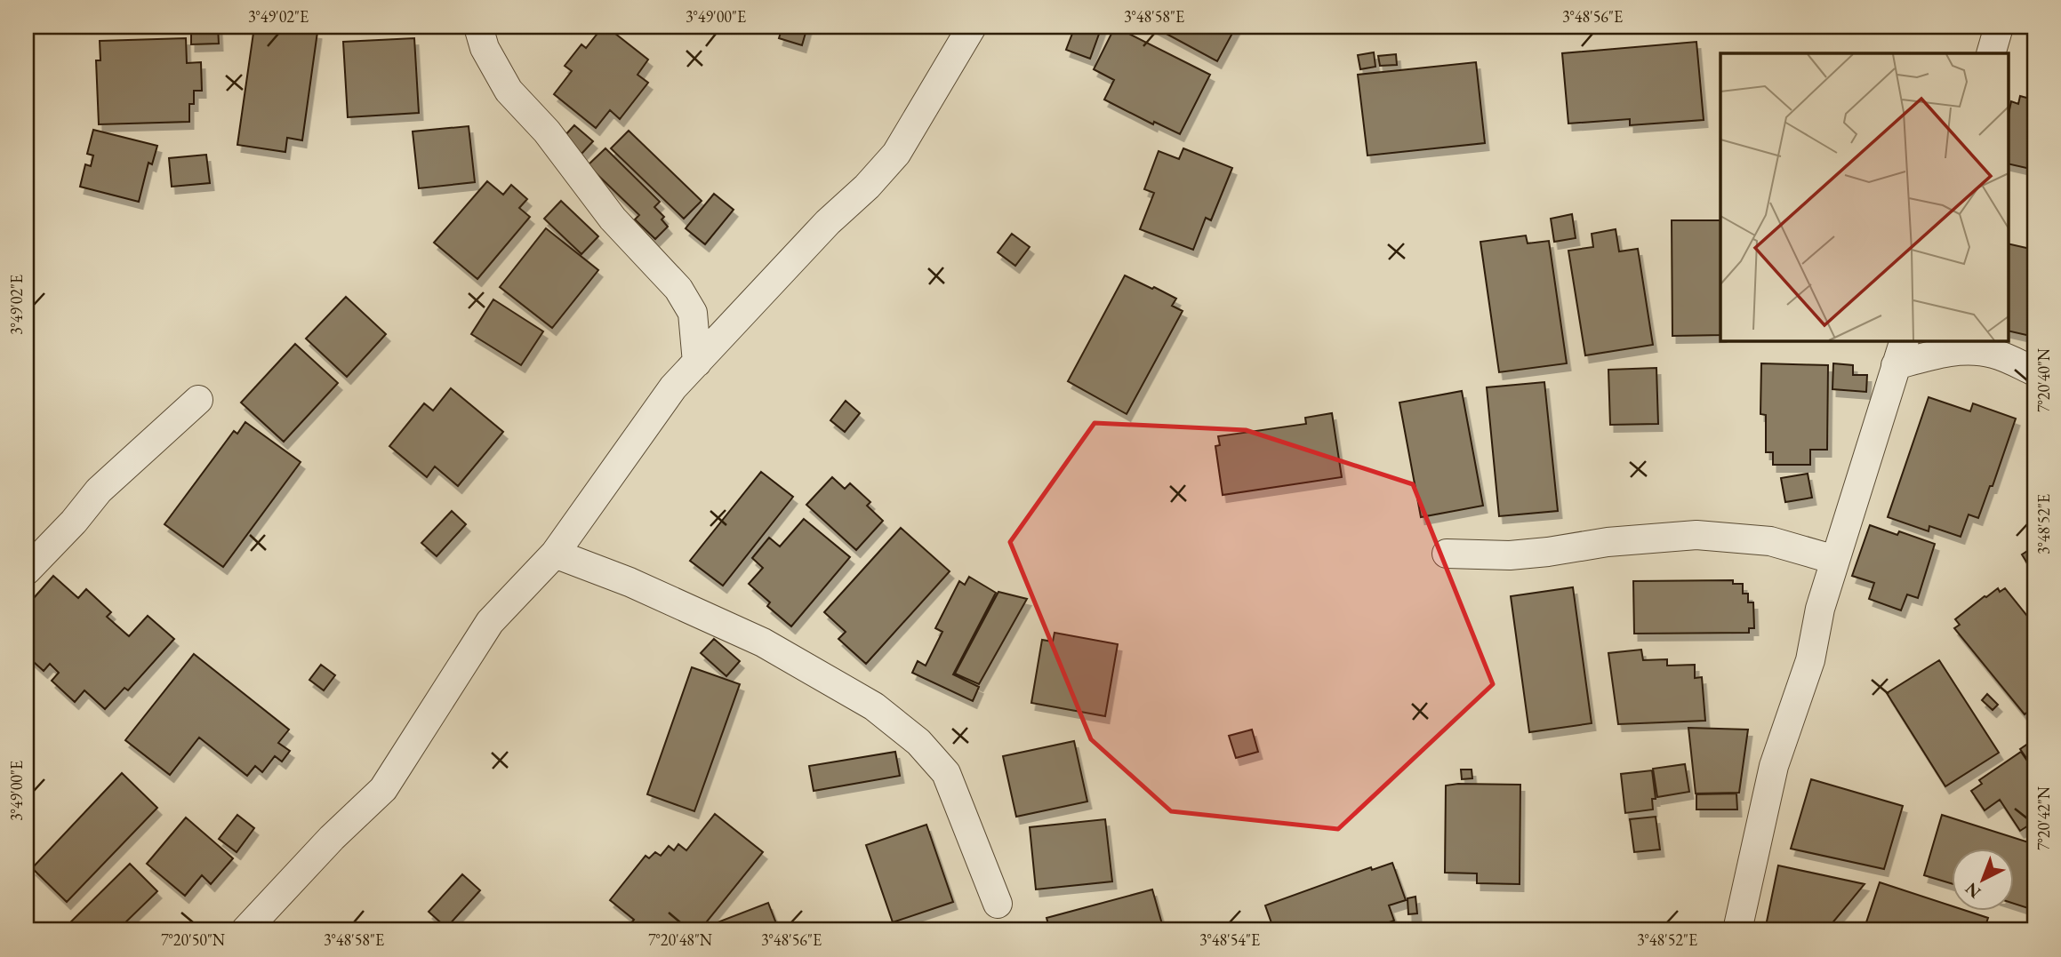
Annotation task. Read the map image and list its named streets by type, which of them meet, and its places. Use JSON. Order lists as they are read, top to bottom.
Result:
{
  "north": "bottom left",
  "coordinates": [
    "3°49'02\"E",
    "3°49'00\"E",
    "3°48'58\"E",
    "3°48'56\"E",
    "7°20'40\"N",
    "3°48'52\"E",
    "7°20'42\"N",
    "7°20'50\"N",
    "7°20'48\"N",
    "3°48'54\"E"
  ]
}
